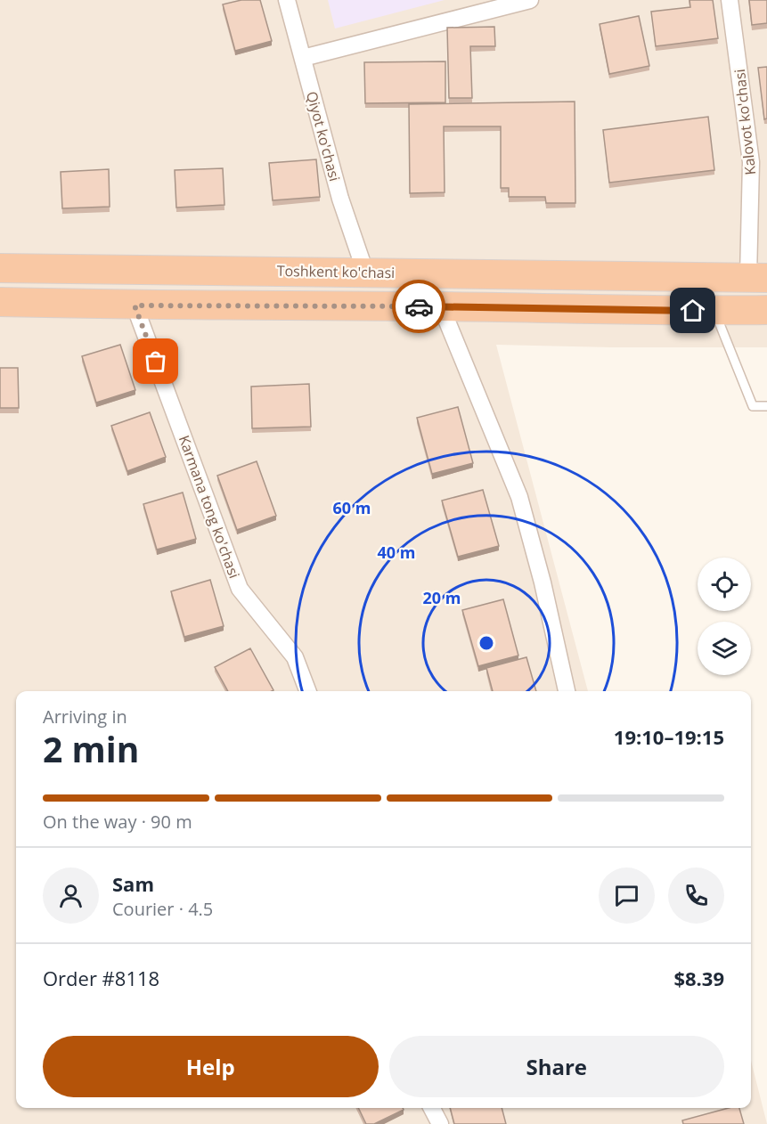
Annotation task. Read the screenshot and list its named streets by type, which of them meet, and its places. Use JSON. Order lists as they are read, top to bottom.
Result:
{
  "streets": {
    "highway": ["Toshkent ko'chasi"],
    "street": ["Kalovot ko'chasi", "Qiyot ko'chasi", "Karmana tong ko'chasi"]
  },
  "crossings": [
    ["Kalovot ko'chasi", "Toshkent ko'chasi"],
    ["Qiyot ko'chasi", "Toshkent ko'chasi"]
  ],
  "page": {
    "heading": ["2 min", "Arriving in", "19:10–19:15"],
    "panel": [
      "Sam",
      "Courier · 4.5",
      "Order #8118",
      "$8.39"
    ],
    "bar": "On the way · 90 m",
    "buttons": ["Help", "Share"]
  },
  "rings": ["60 m", "40 m", "20 m"]
}
